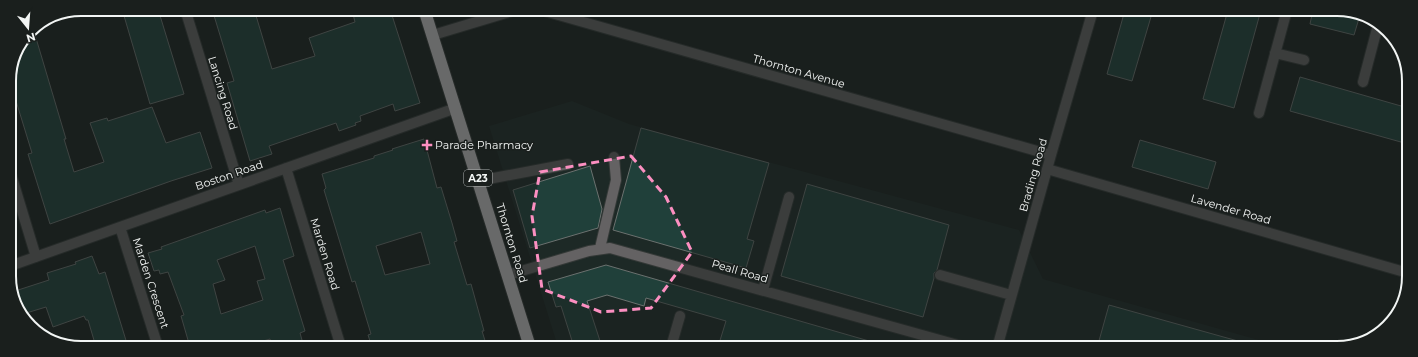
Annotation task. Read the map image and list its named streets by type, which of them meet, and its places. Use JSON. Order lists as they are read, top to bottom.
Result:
{
  "streets": {
    "highway": ["A23", "Thornton Road"],
    "street": [
      "Thornton Avenue",
      "Lancing Road",
      "Boston Road",
      "Brading Road",
      "Lavender Road",
      "Marden Road",
      "Peall Road",
      "Marden Crescent"
    ]
  },
  "crossings": [
    ["Thornton Avenue", "Brading Road"],
    ["Lancing Road", "Boston Road"],
    ["Boston Road", "Thornton Road"],
    ["Boston Road", "Marden Road"],
    ["Boston Road", "Marden Crescent"],
    ["Brading Road", "Lavender Road"],
    ["Thornton Road", "Peall Road"]
  ],
  "places": {
    "health": ["Parade Pharmacy"]
  },
  "north": "bottom"
}
